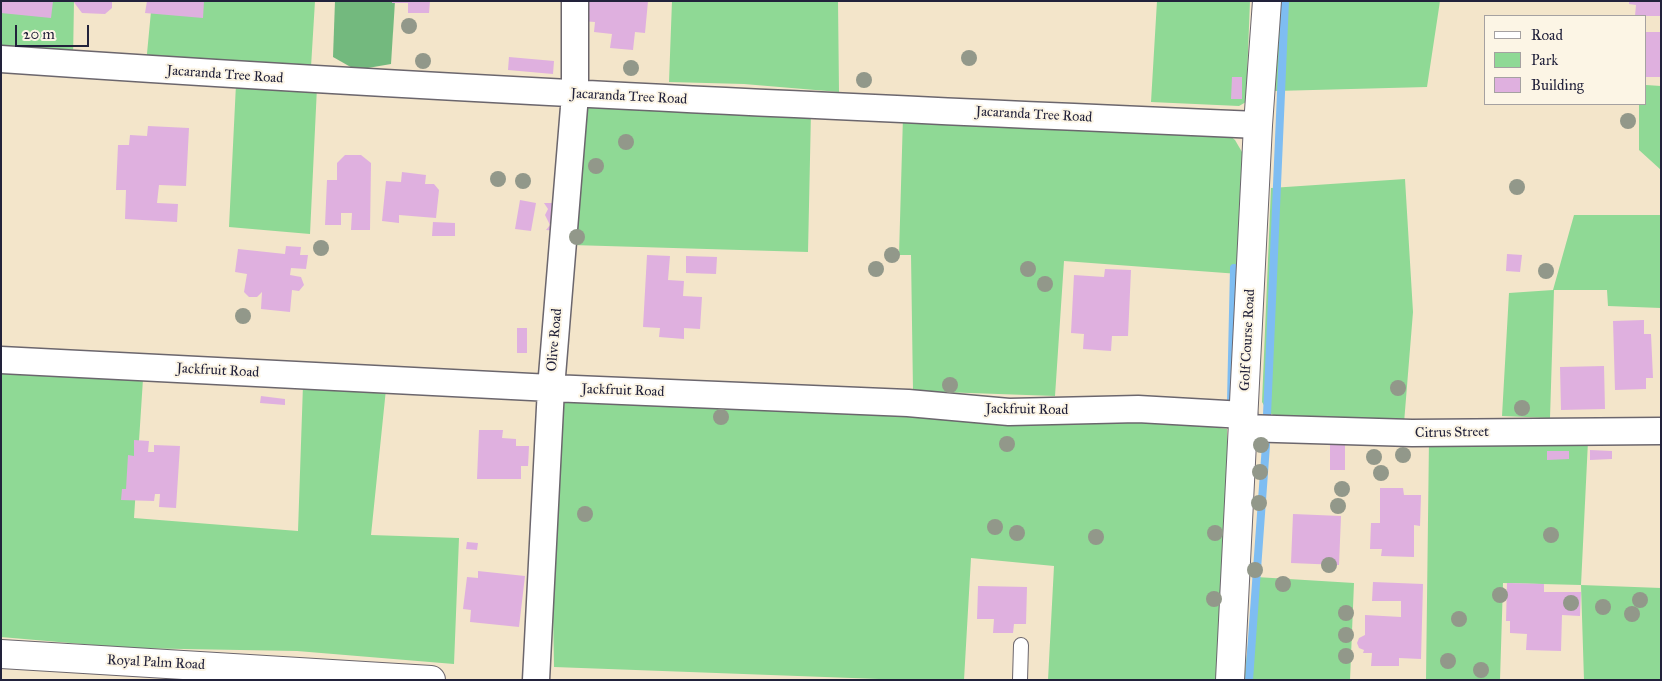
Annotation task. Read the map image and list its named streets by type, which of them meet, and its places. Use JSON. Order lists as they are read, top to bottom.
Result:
{
  "streets": {
    "street": [
      "Jacaranda Tree Road",
      "Olive Road",
      "Golf Course Road",
      "Jackfruit Road",
      "Citrus Street",
      "Royal Palm Road"
    ]
  },
  "crossings": [
    ["Jacaranda Tree Road", "Olive Road"],
    ["Jacaranda Tree Road", "Golf Course Road"],
    ["Olive Road", "Jackfruit Road"],
    ["Golf Course Road", "Jackfruit Road"],
    ["Golf Course Road", "Citrus Street"],
    ["Jackfruit Road", "Citrus Street"]
  ],
  "legend": ["Road", "Park", "Building"],
  "scale_bar": "20 m"
}
